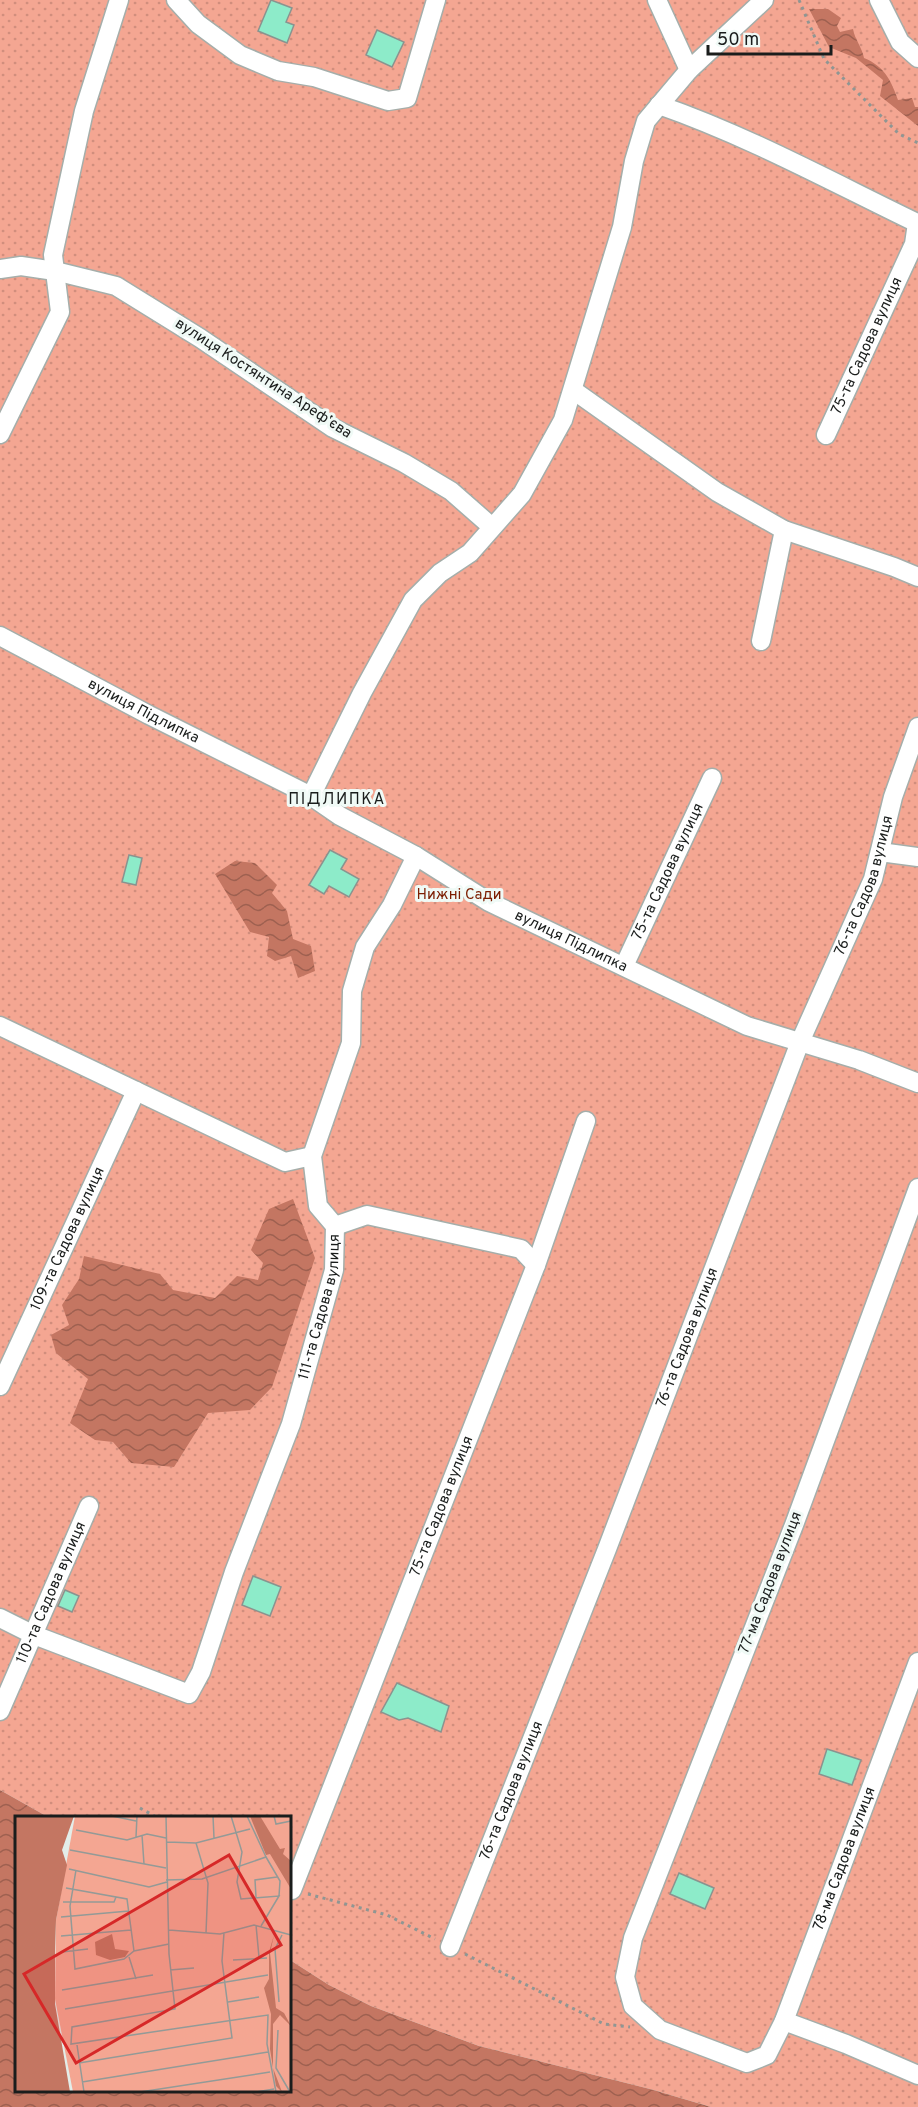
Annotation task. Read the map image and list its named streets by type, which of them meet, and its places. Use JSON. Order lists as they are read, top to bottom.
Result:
{
  "streets": {
    "street": [
      "75-та Садова вулиця",
      "вулиця Костянтина Арефʼєва",
      "вулиця Підлипка",
      "76-та Садова вулиця",
      "109-та Садова вулиця",
      "111-та Садова вулиця",
      "77-ма Садова вулиця",
      "110-та Садова вулиця",
      "78-ма Садова вулиця"
    ]
  },
  "crossings": [
    ["75-та Садова вулиця", "вулиця Підлипка"],
    ["вулиця Підлипка", "76-та Садова вулиця"],
    ["вулиця Підлипка", "111-та Садова вулиця"],
    ["111-та Садова вулиця", "110-та Садова вулиця"],
    ["77-ма Садова вулиця", "78-ма Садова вулиця"]
  ],
  "districts": ["ПІДЛИПКА"],
  "parks": ["Нижні Сади"],
  "scale_bar": "50 m"
}
